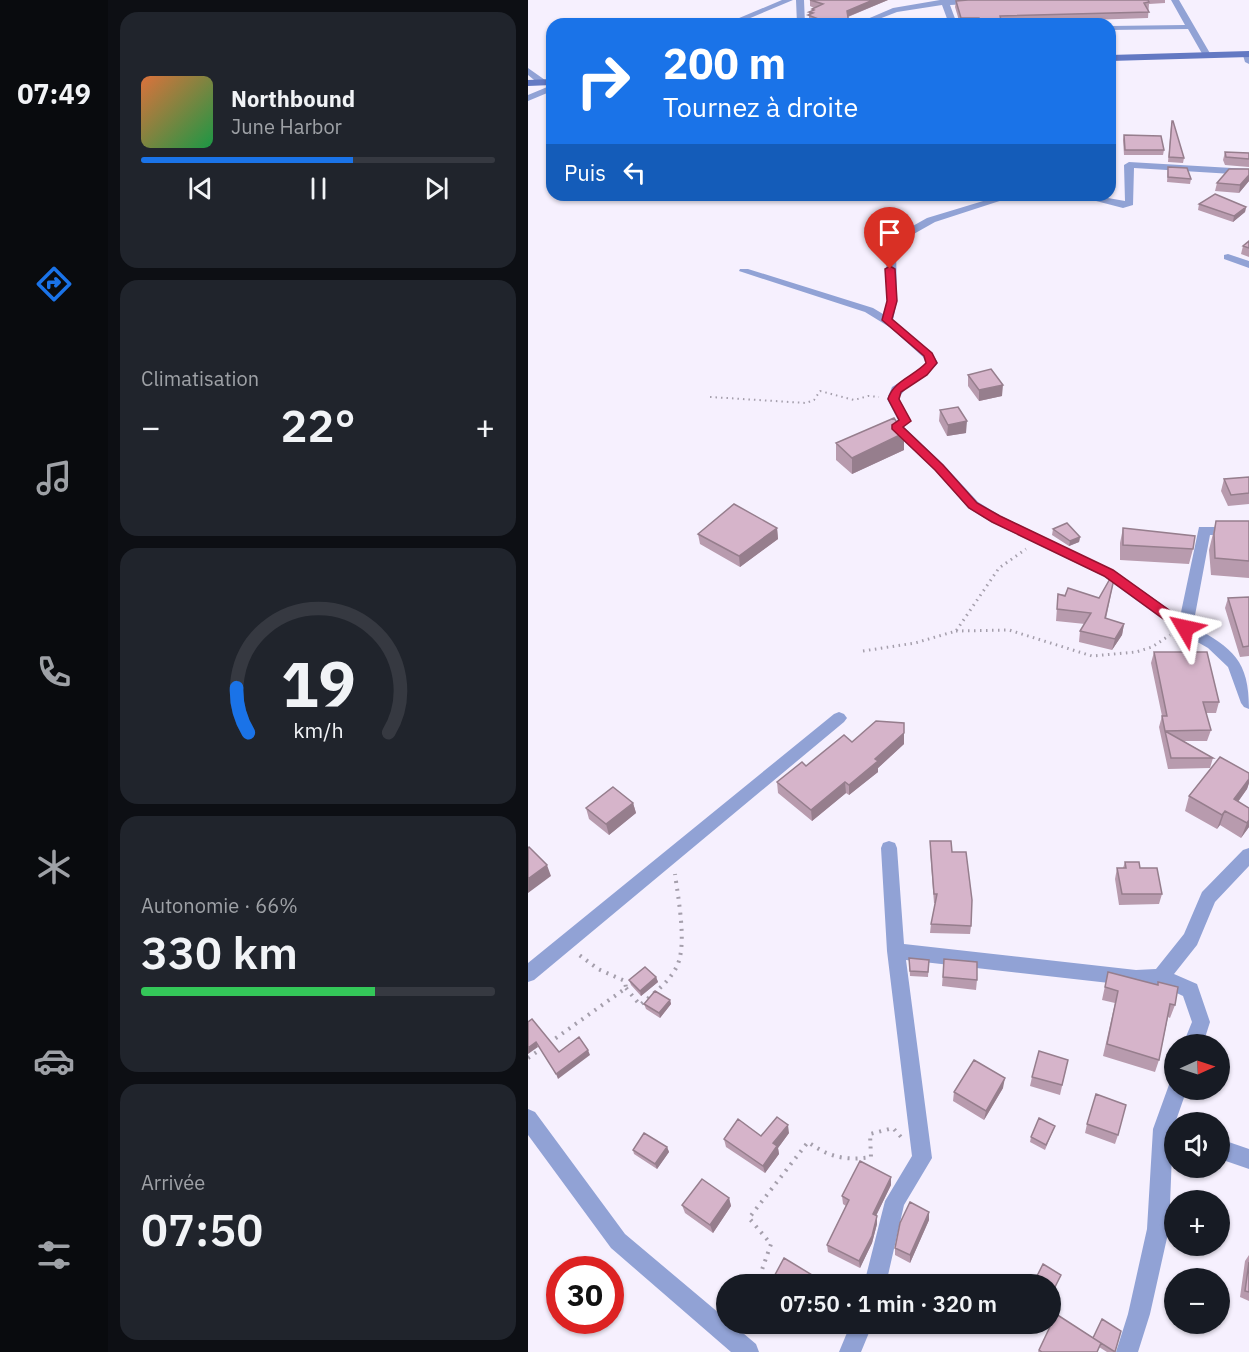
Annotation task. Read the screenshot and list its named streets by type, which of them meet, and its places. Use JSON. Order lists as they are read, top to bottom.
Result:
{
  "north": "right",
  "page": {
    "tabs": "07:49",
    "turn": ["200 m", "Tournez à droite"],
    "song": ["Northbound", "June Harbor"],
    "then": "Puis",
    "tile": [
      "Climatisation",
      ["Autonomie · 66%", "330 km"],
      ["Arrivée", "07:50"]
    ],
    "heat": ["−", "22°", "+"],
    "map_buttons": ["+", "−"],
    "limit": "30",
    "trip": "07:50 · 1 min · 320 m",
    "gauge": ["19", "km/h"]
  }
}
